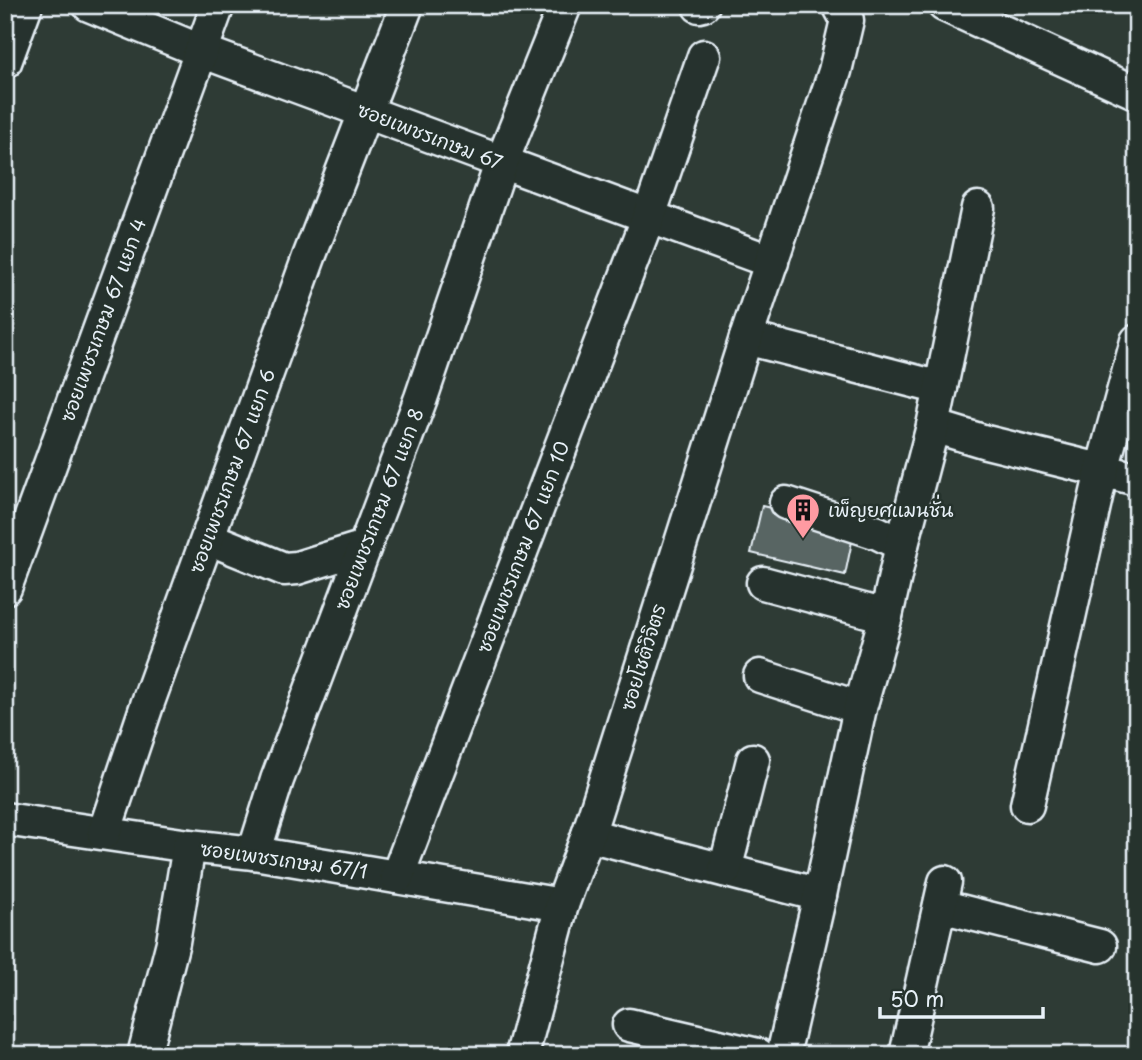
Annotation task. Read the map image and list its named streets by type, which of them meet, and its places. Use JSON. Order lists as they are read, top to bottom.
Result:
{
  "streets": {
    "street": [
      "ซอยเพชรเกษม 67",
      "ซอยเพชรเกษม 67 แยก 4",
      "ซอยเพชรเกษม 67 แยก 6",
      "ซอยเพชรเกษม 67 แยก 8",
      "ซอยเพชรเกษม 67 แยก 10",
      "ซอยโชติวิจิตร",
      "ซอยเพชรเกษม 67/1"
    ]
  },
  "crossings": [
    ["ซอยเพชรเกษม 67", "ซอยเพชรเกษม 67 แยก 4"],
    ["ซอยเพชรเกษม 67", "ซอยเพชรเกษม 67 แยก 6"],
    ["ซอยเพชรเกษม 67", "ซอยเพชรเกษม 67 แยก 8"],
    ["ซอยเพชรเกษม 67", "ซอยเพชรเกษม 67 แยก 10"],
    ["ซอยเพชรเกษม 67", "ซอยโชติวิจิตร"],
    ["ซอยเพชรเกษม 67 แยก 6", "ซอยเพชรเกษม 67/1"],
    ["ซอยเพชรเกษม 67 แยก 8", "ซอยเพชรเกษม 67/1"],
    ["ซอยเพชรเกษม 67 แยก 10", "ซอยเพชรเกษม 67/1"],
    ["ซอยโชติวิจิตร", "ซอยเพชรเกษม 67/1"]
  ],
  "places": {
    "building": ["เพ็ญยศแมนชั่น"]
  },
  "scale_bar": "50 m"
}
